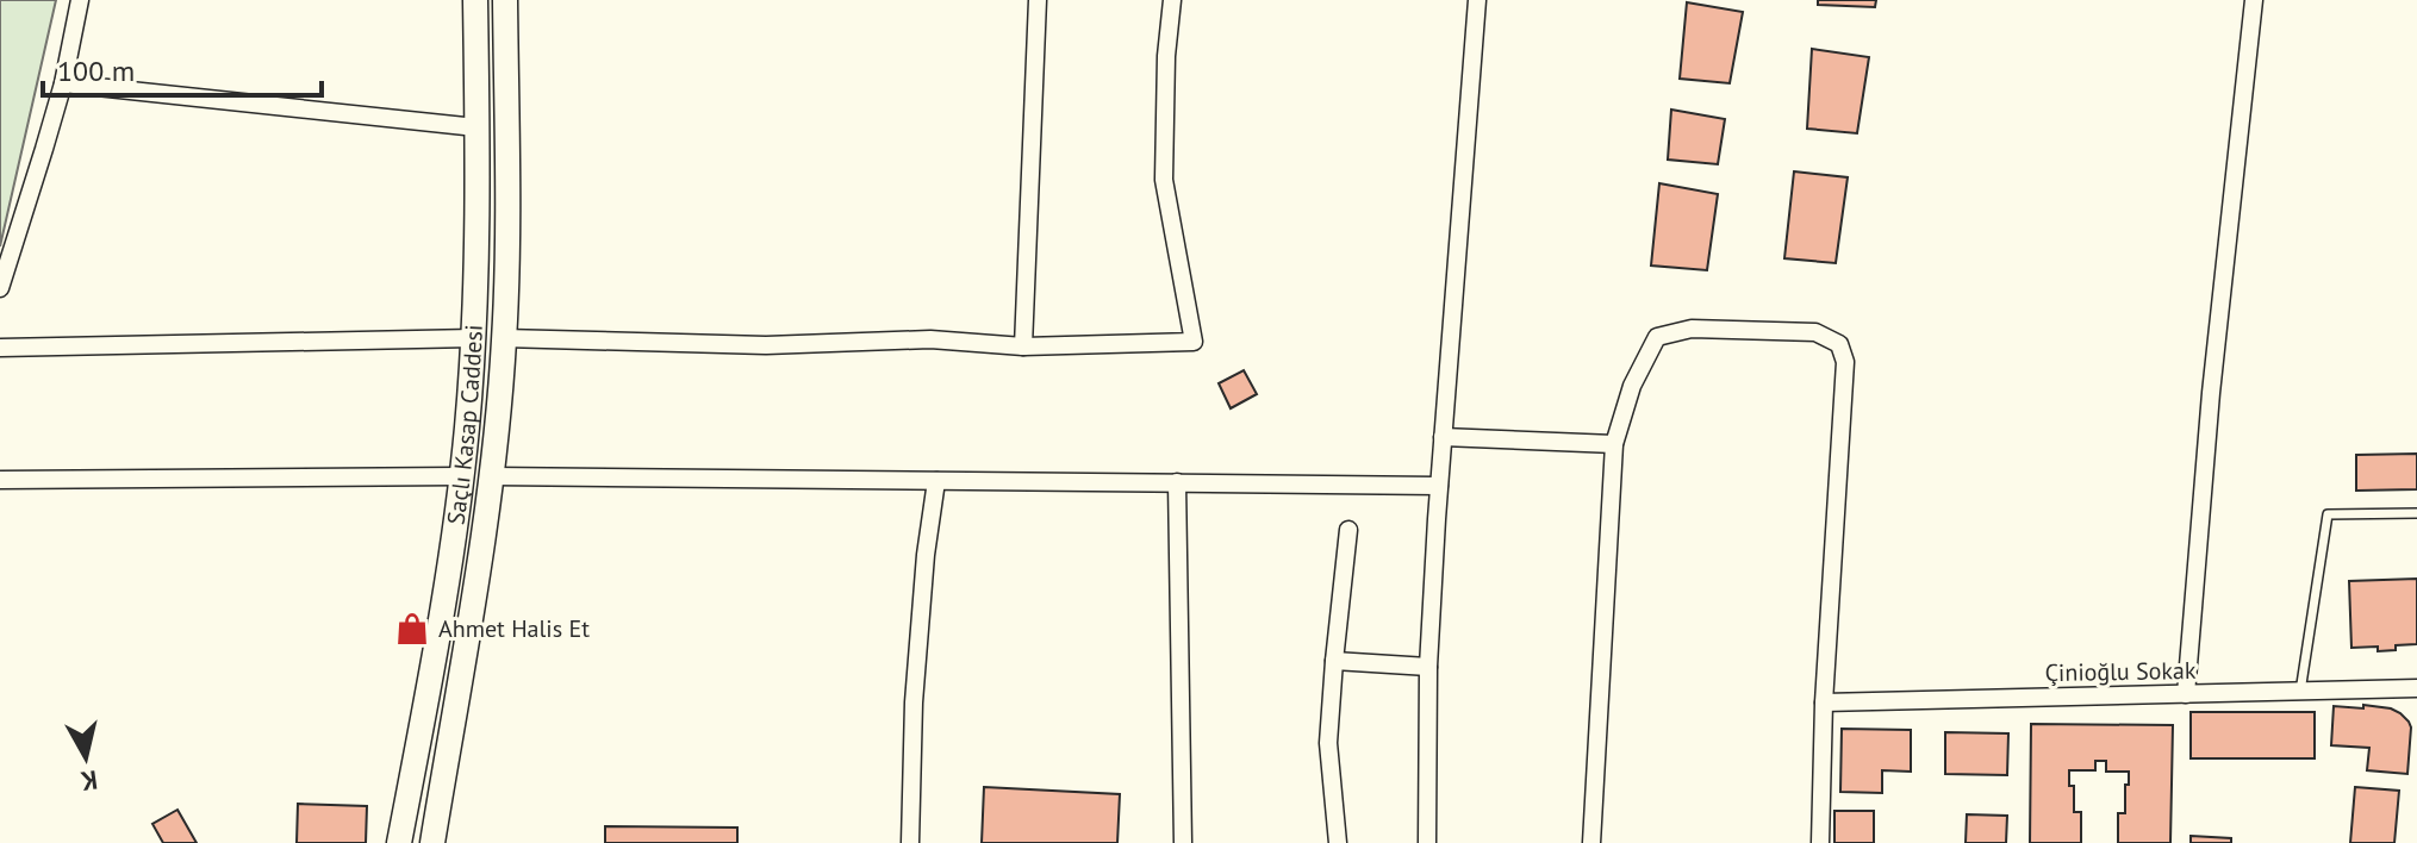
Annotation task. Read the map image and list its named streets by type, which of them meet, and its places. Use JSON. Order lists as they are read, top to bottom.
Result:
{
  "streets": {
    "street": ["Saçlı Kasap Caddesi", "Çinioğlu Sokak"]
  },
  "places": {
    "shop": ["Ahmet Halis Et"]
  },
  "scale_bar": "100 m",
  "north": "bottom"
}
